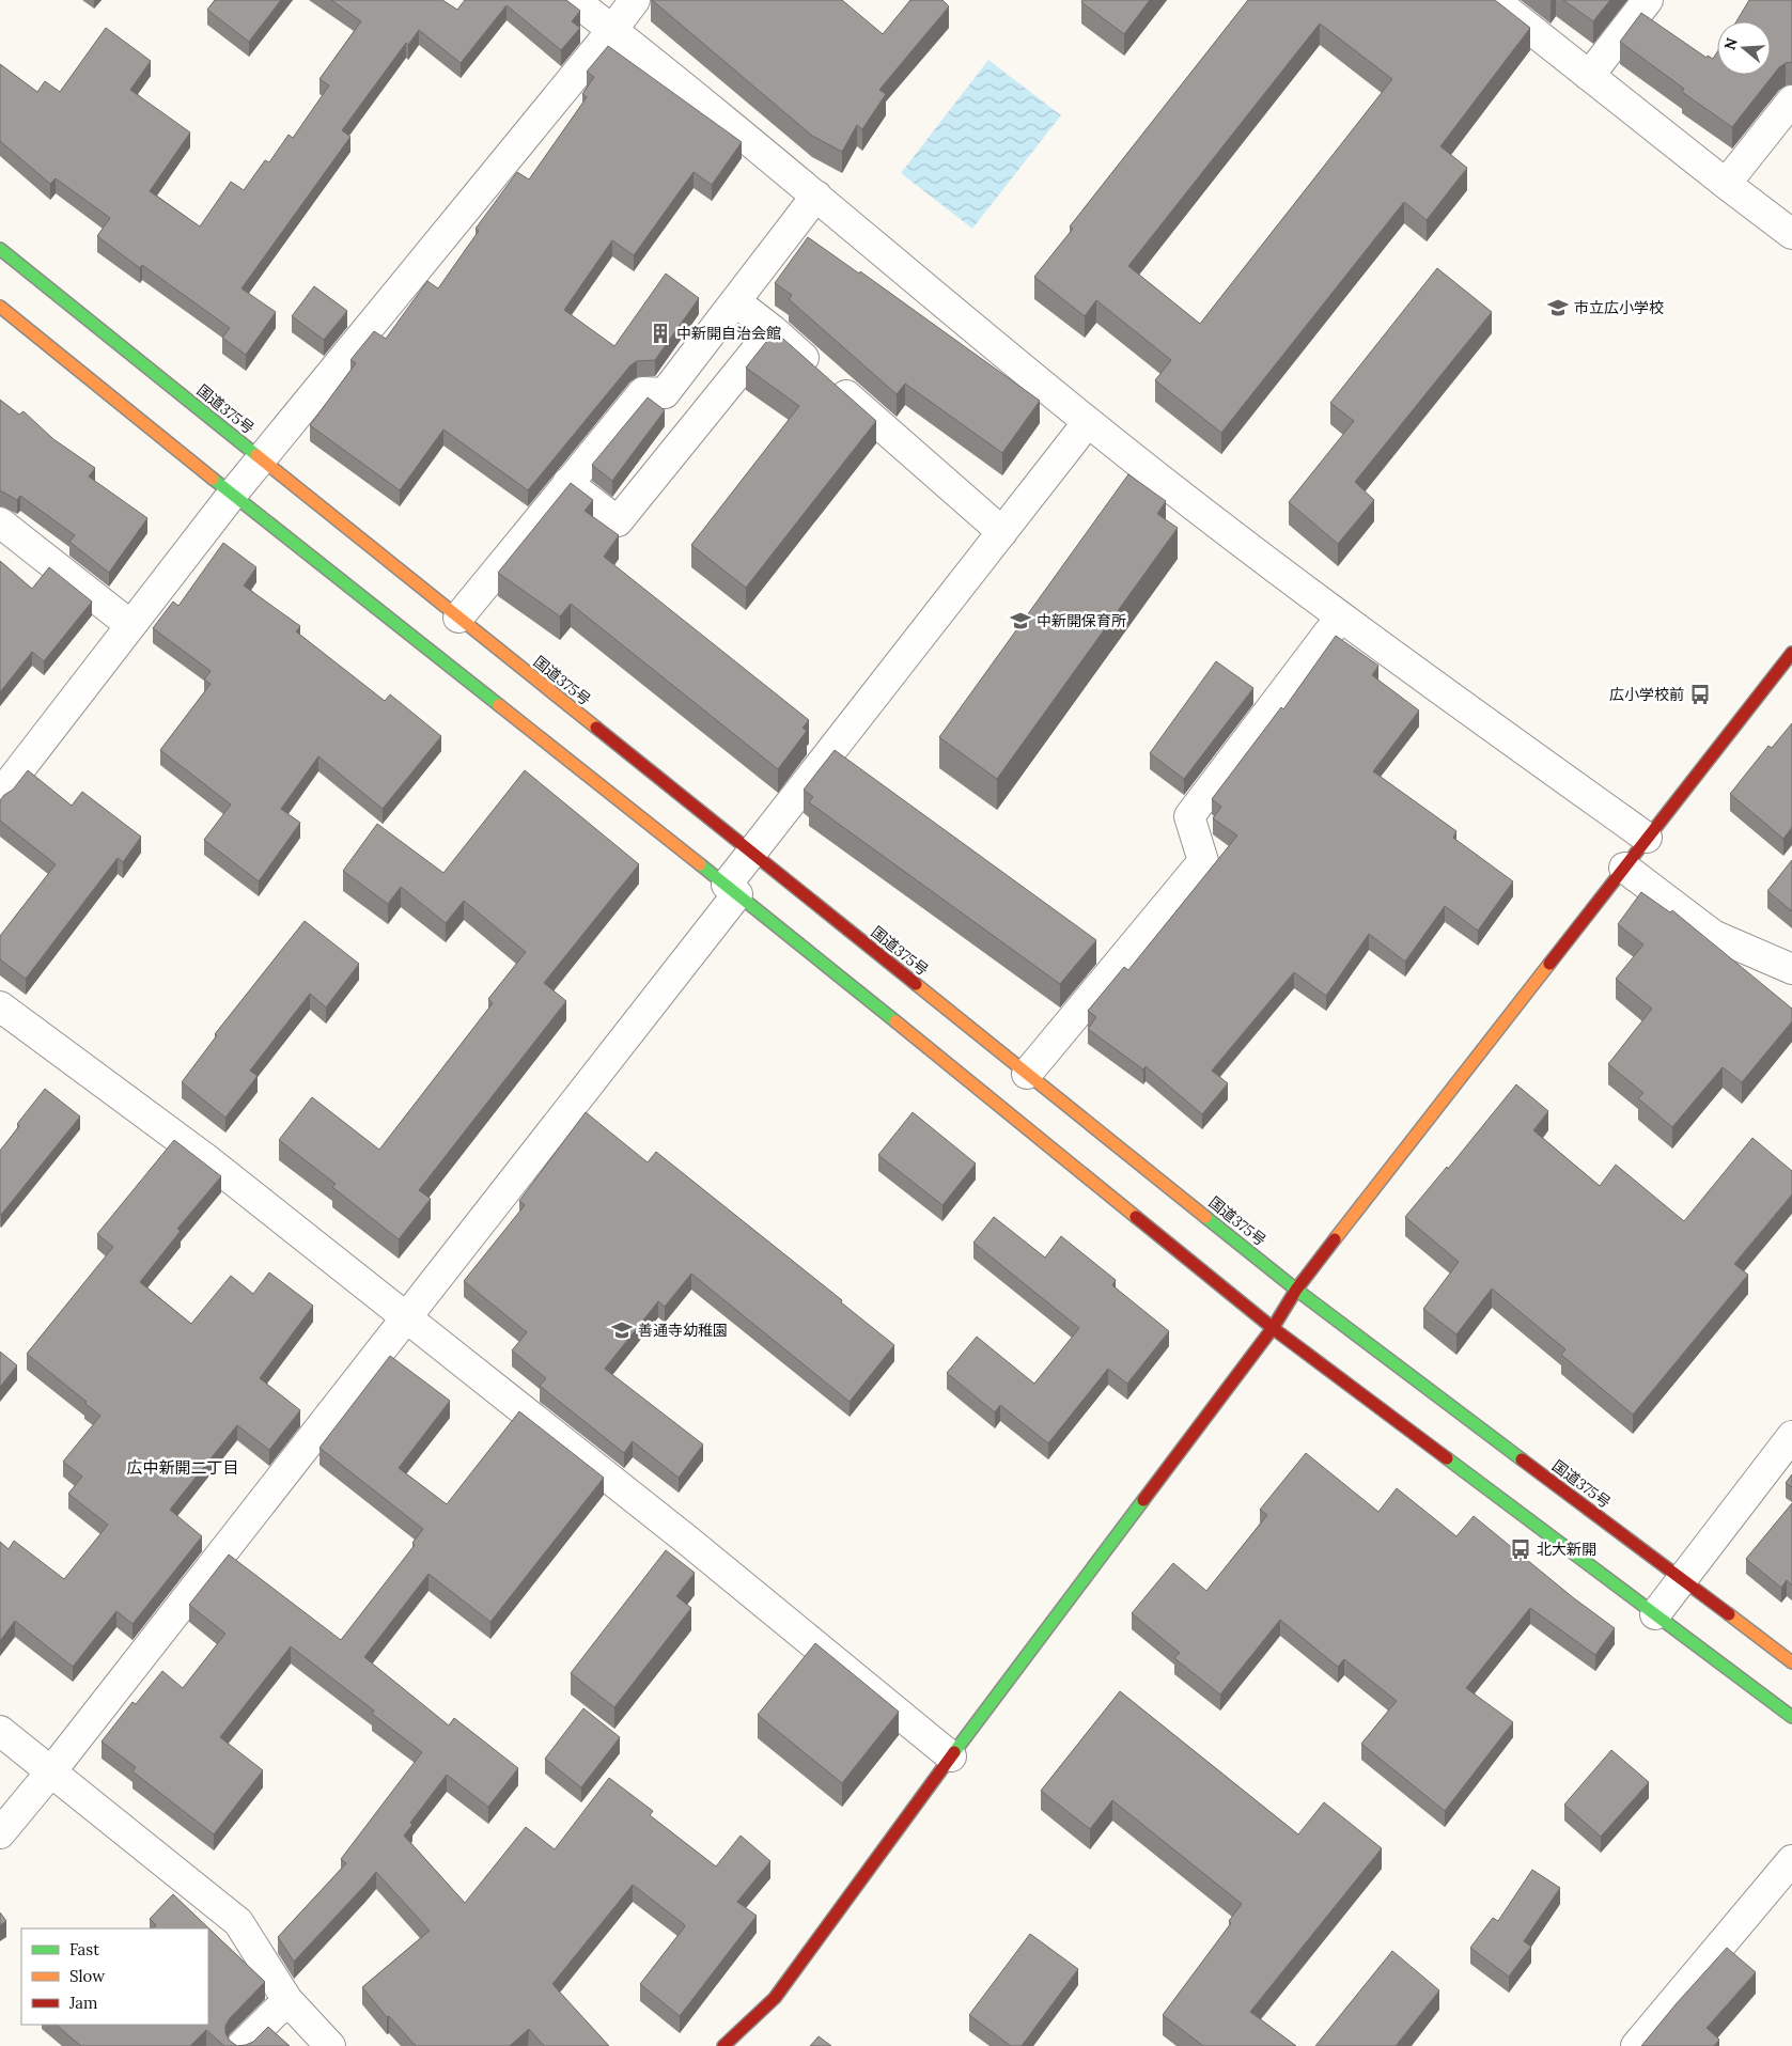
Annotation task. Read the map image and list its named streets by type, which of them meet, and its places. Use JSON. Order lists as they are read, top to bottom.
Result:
{
  "streets": {
    "main road": ["国道375号"]
  },
  "districts": ["広中新開二丁目"],
  "places": {
    "school or university": ["市立広小学校", "中新開保育所", "善通寺幼稚園"],
    "building": ["中新開自治会館"],
    "bus stop": ["広小学校前", "北大新開"]
  },
  "legend": ["Fast", "Slow", "Jam"],
  "north": "left"
}
